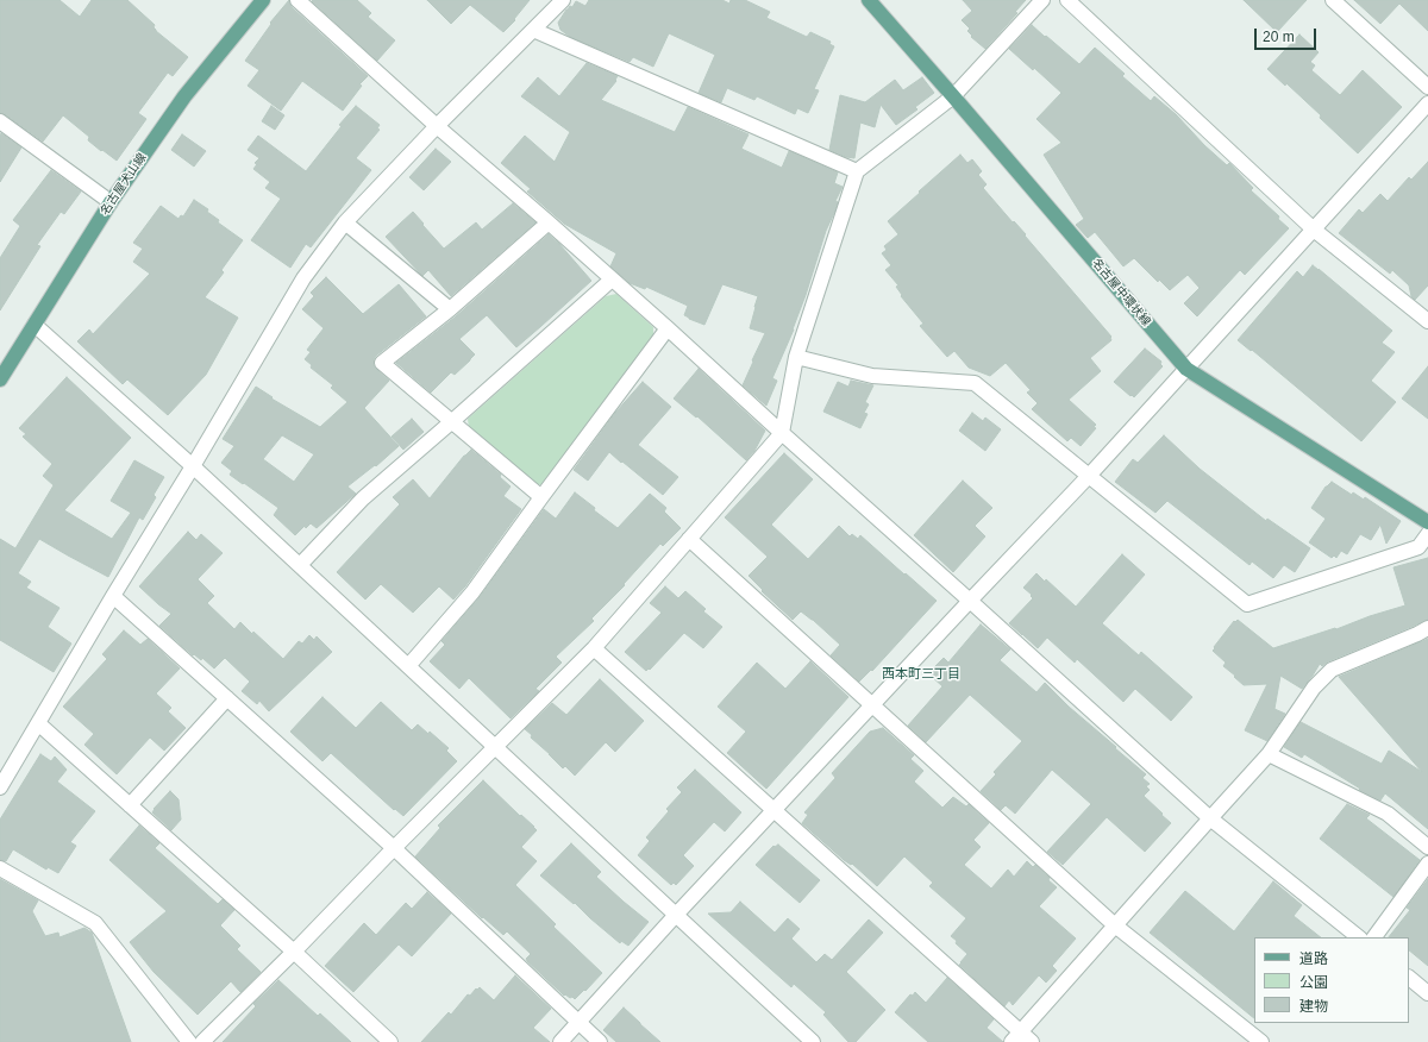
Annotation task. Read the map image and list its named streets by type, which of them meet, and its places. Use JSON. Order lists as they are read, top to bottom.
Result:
{
  "streets": {
    "main road": ["名古屋犬山線", "名古屋中環状線"]
  },
  "districts": ["西本町三丁目"],
  "legend": ["道路", "公園", "建物"],
  "scale_bar": "20 m"
}
